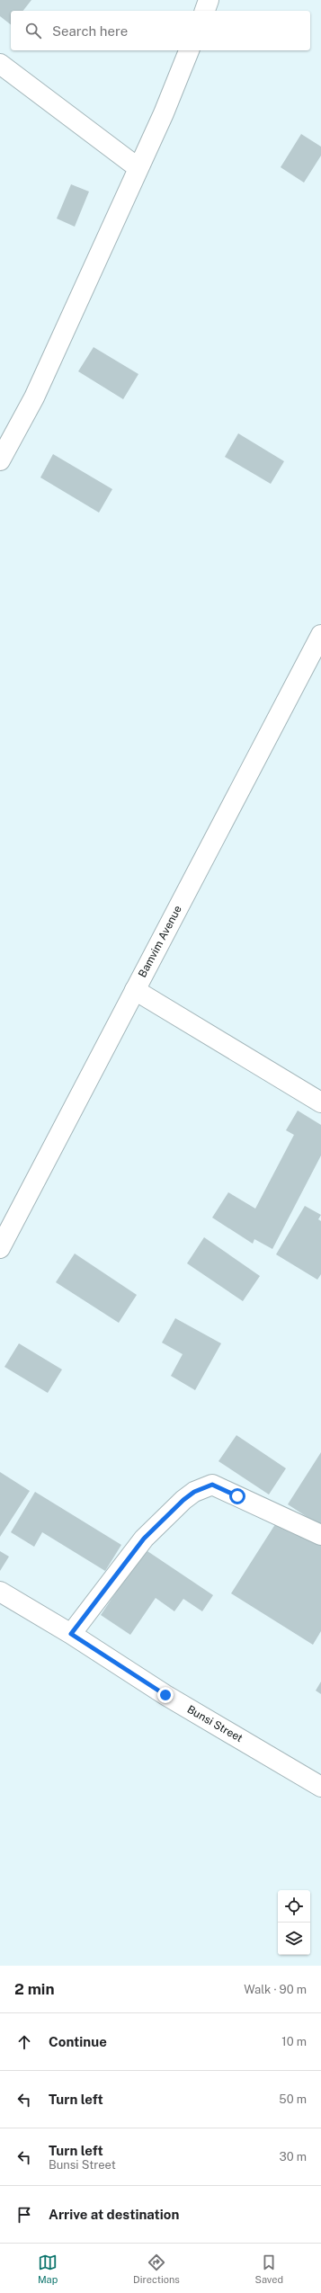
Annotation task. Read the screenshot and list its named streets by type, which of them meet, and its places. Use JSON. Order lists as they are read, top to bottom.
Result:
{
  "streets": {
    "street": ["Bamvim Avenue", "Bunsi Street"]
  },
  "page": {
    "search": "Search here",
    "heading": ["2 min", "Walk · 90 m"],
    "list": [
      ["Continue", "10 m"],
      ["Turn left", "50 m"],
      ["Turn left", "Bunsi Street", "30 m"],
      "Arrive at destination"
    ],
    "nav": ["Map", "Directions", "Saved"]
  }
}
